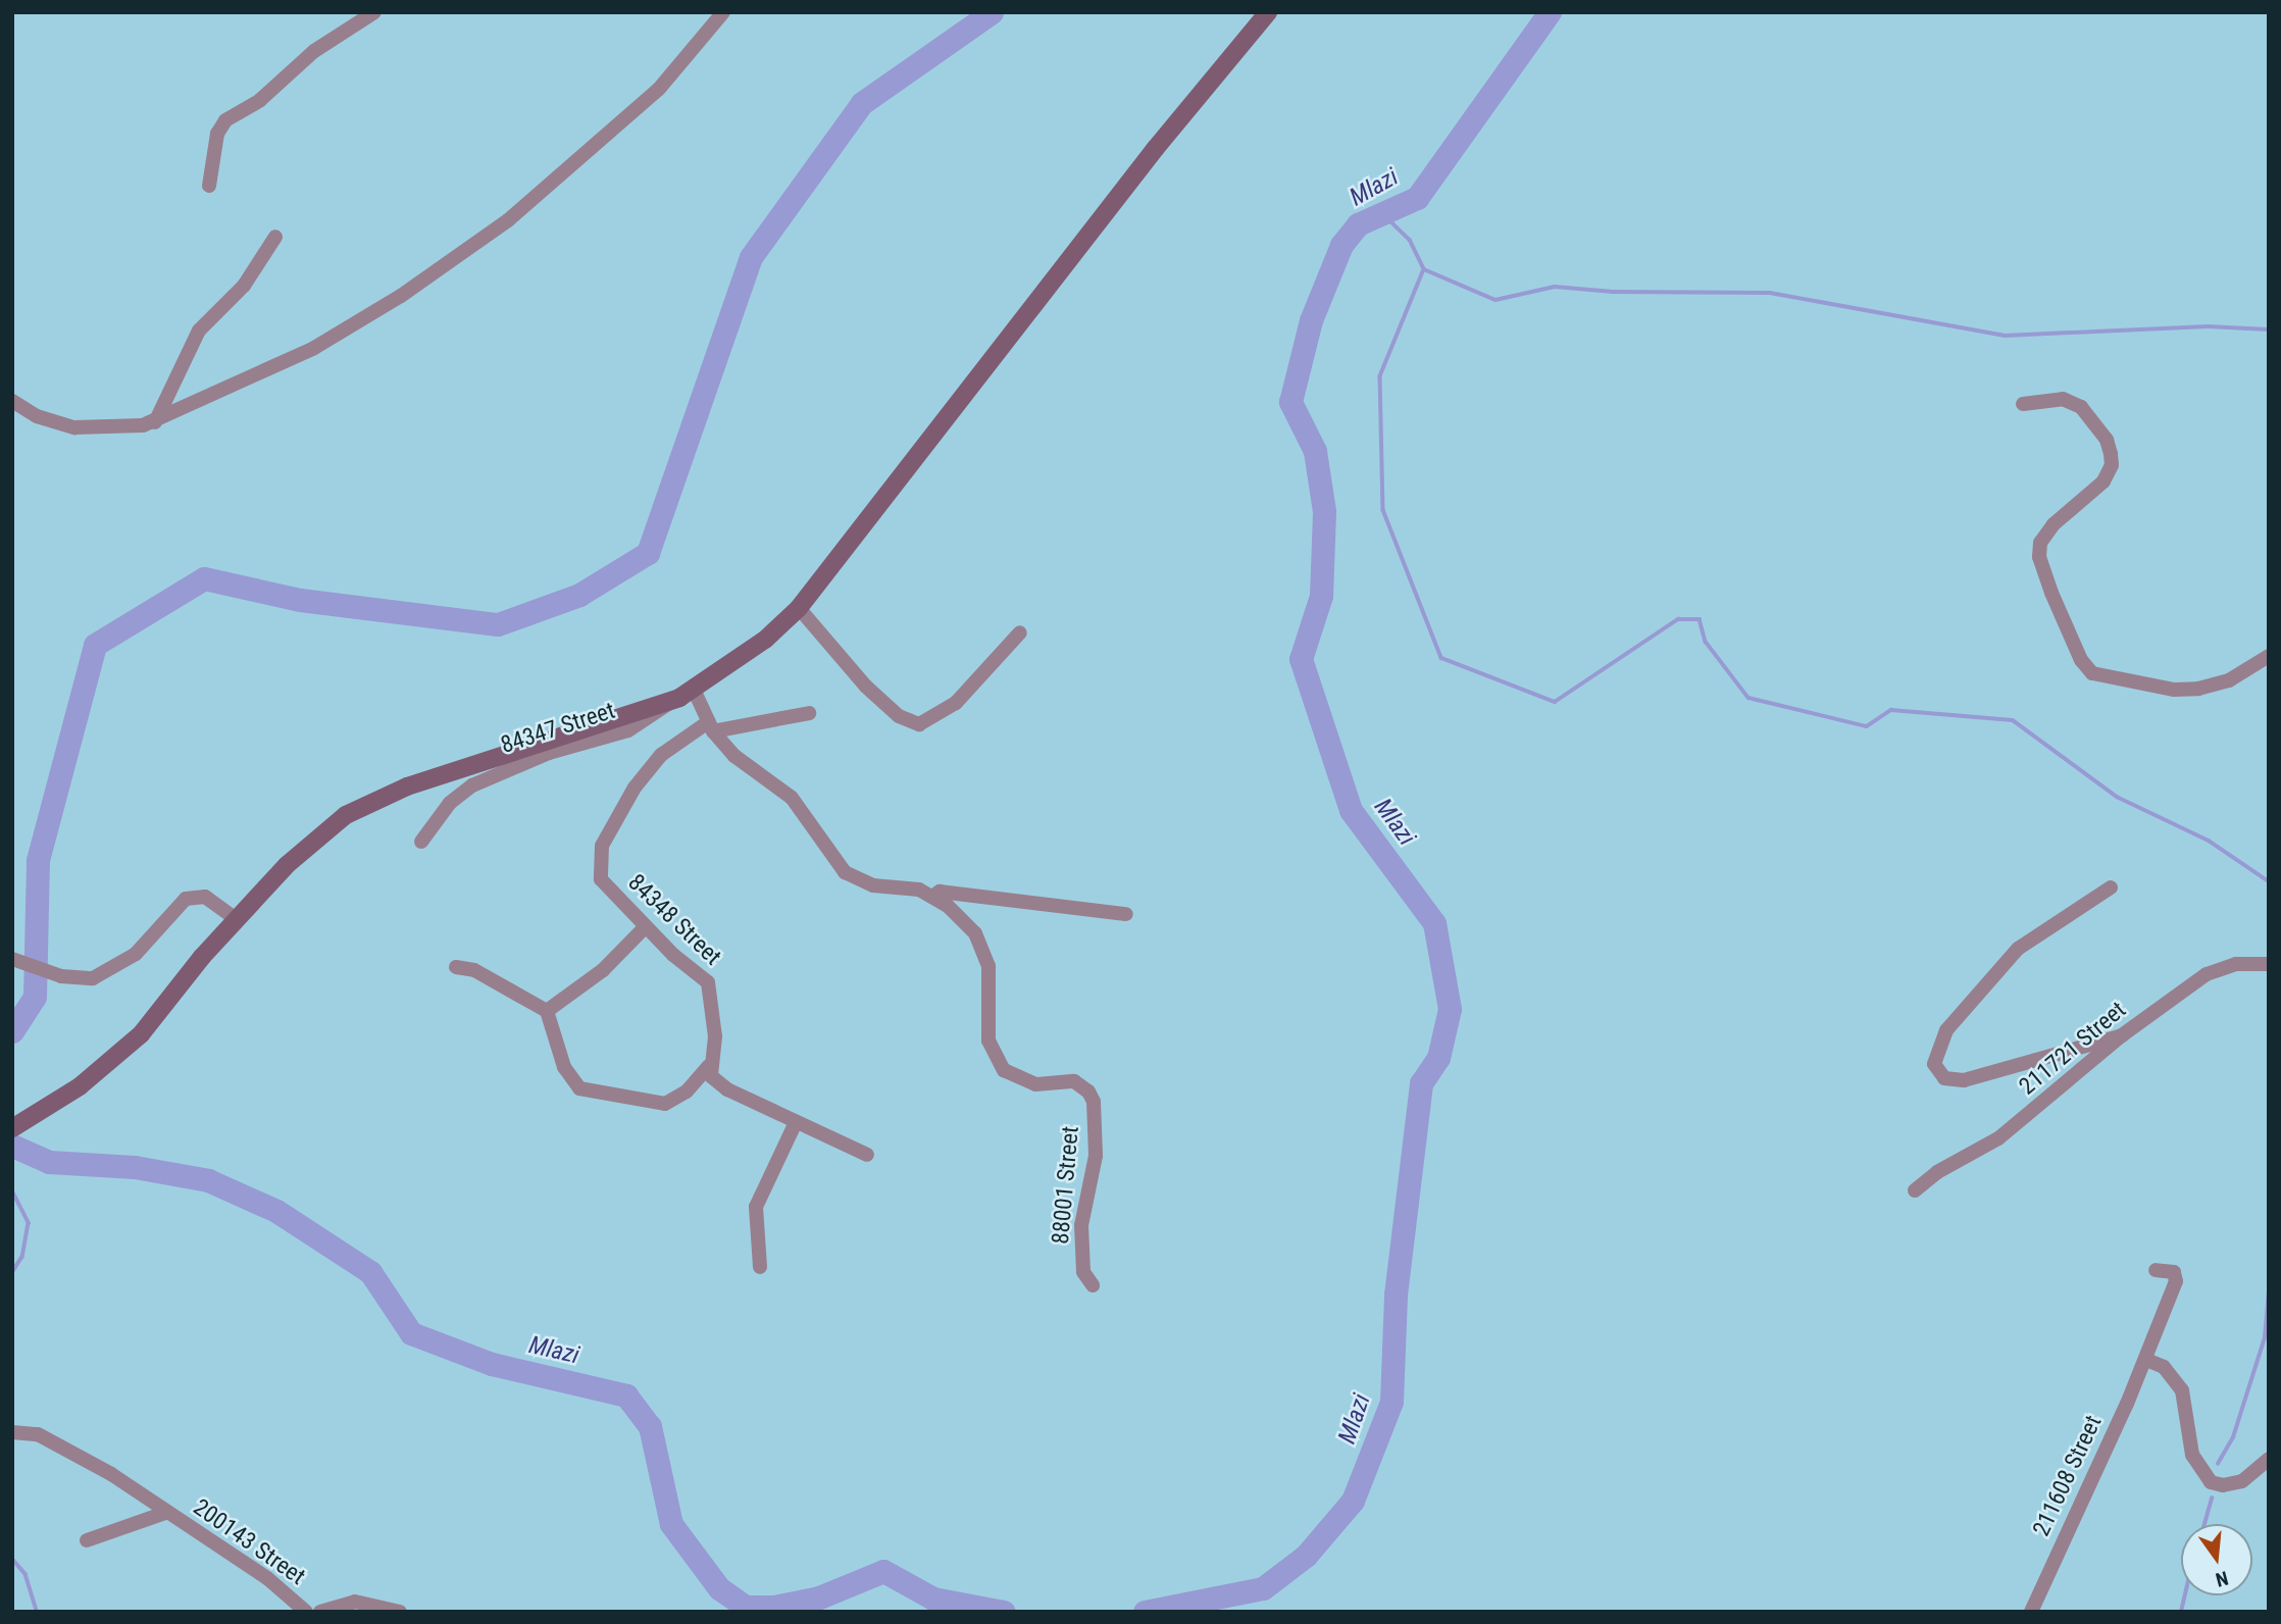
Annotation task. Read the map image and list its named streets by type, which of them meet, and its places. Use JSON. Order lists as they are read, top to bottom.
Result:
{
  "streets": {
    "street": [
      "84347 Street",
      "84348 Street",
      "211721 Street",
      "88001 Street",
      "211608 Street",
      "200143 Street"
    ]
  },
  "crossings": [
    ["84347 Street", "88001 Street"],
    ["84348 Street", "88001 Street"]
  ],
  "water": ["Mlazi"],
  "north": "bottom"
}
